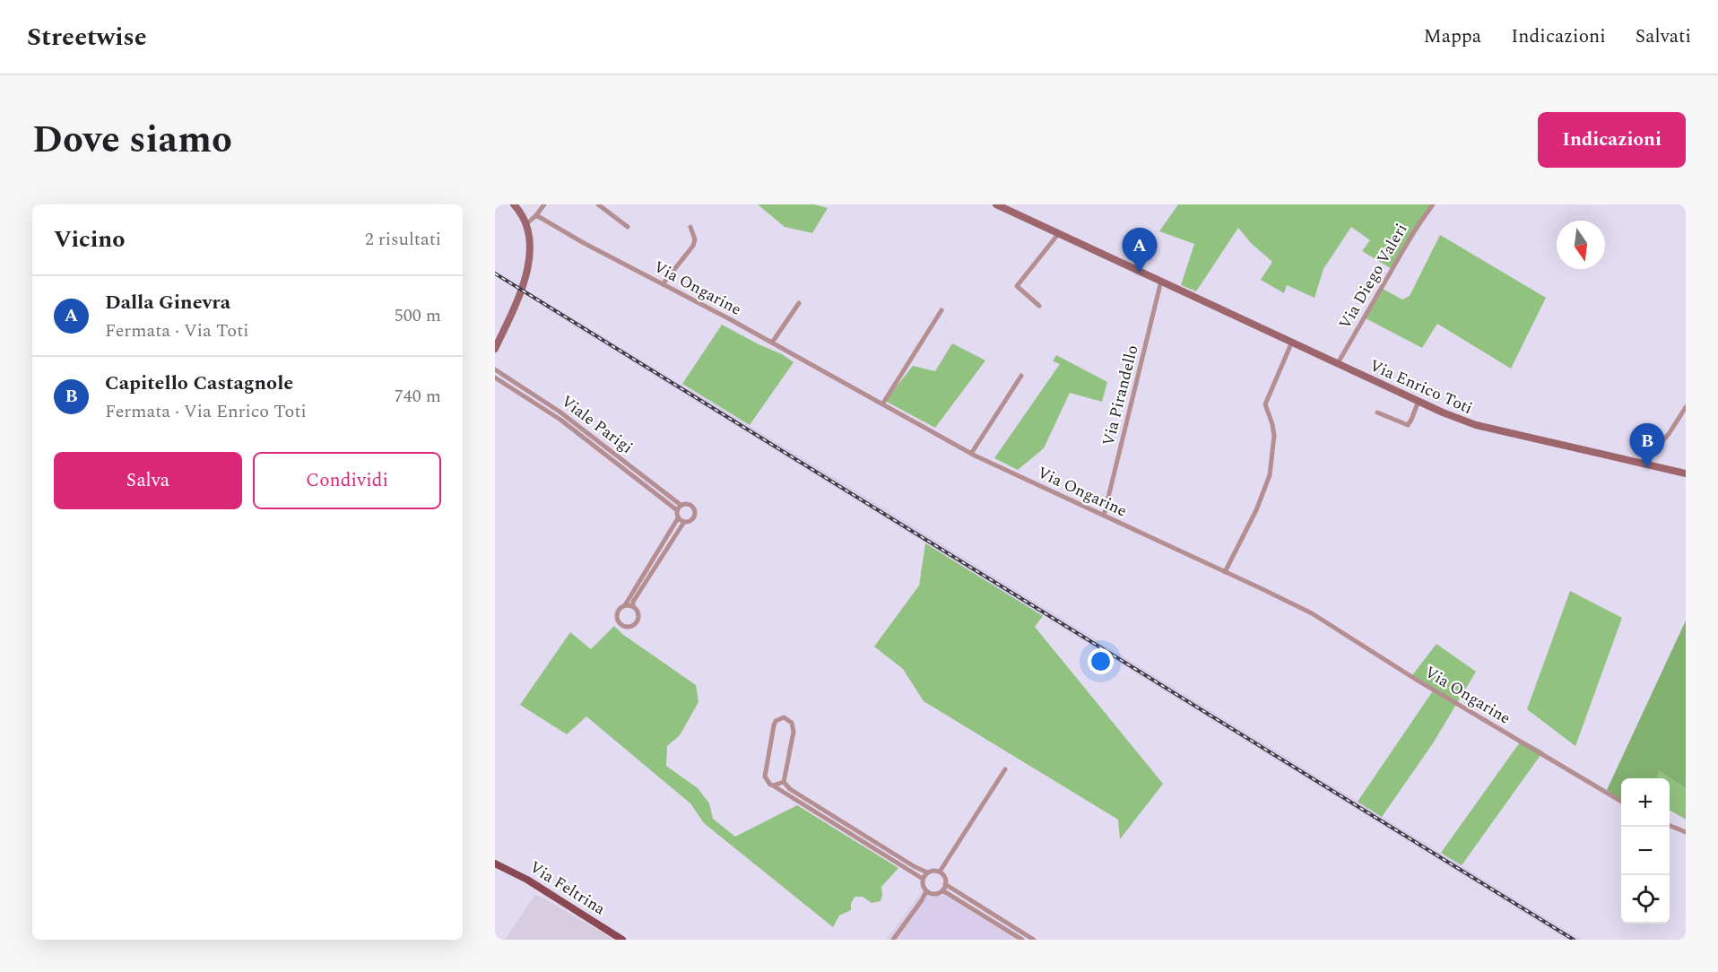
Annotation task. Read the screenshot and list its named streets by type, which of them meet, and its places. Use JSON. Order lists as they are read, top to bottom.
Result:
{
  "streets": {
    "main road": ["Via Enrico Toti", "Via Feltrina"],
    "street": [
      "Via Diego Valeri",
      "Via Ongarine",
      "Via Pirandello",
      "Viale Parigi"
    ]
  },
  "crossings": [
    ["Via Diego Valeri", "Via Enrico Toti"],
    ["Via Ongarine", "Via Pirandello"],
    ["Via Enrico Toti", "Via Pirandello"]
  ],
  "north": "bottom",
  "page": {
    "header": "Streetwise",
    "nav": ["Mappa", "Indicazioni", "Salvati"],
    "title": "Dove siamo",
    "buttons": [
      "Indicazioni",
      ["Salva", "Condividi"]
    ],
    "heading": ["Vicino", "2 risultati"],
    "pins": ["A", "B"],
    "list": [
      {
        "mark": "A",
        "name": "Dalla Ginevra",
        "note": "Fermata · Via Toti",
        "value": "500 m"
      },
      {
        "mark": "B",
        "name": "Capitello Castagnole",
        "note": "Fermata · Via Enrico Toti",
        "value": "740 m"
      }
    ],
    "map_buttons": ["+", "−"]
  }
}
